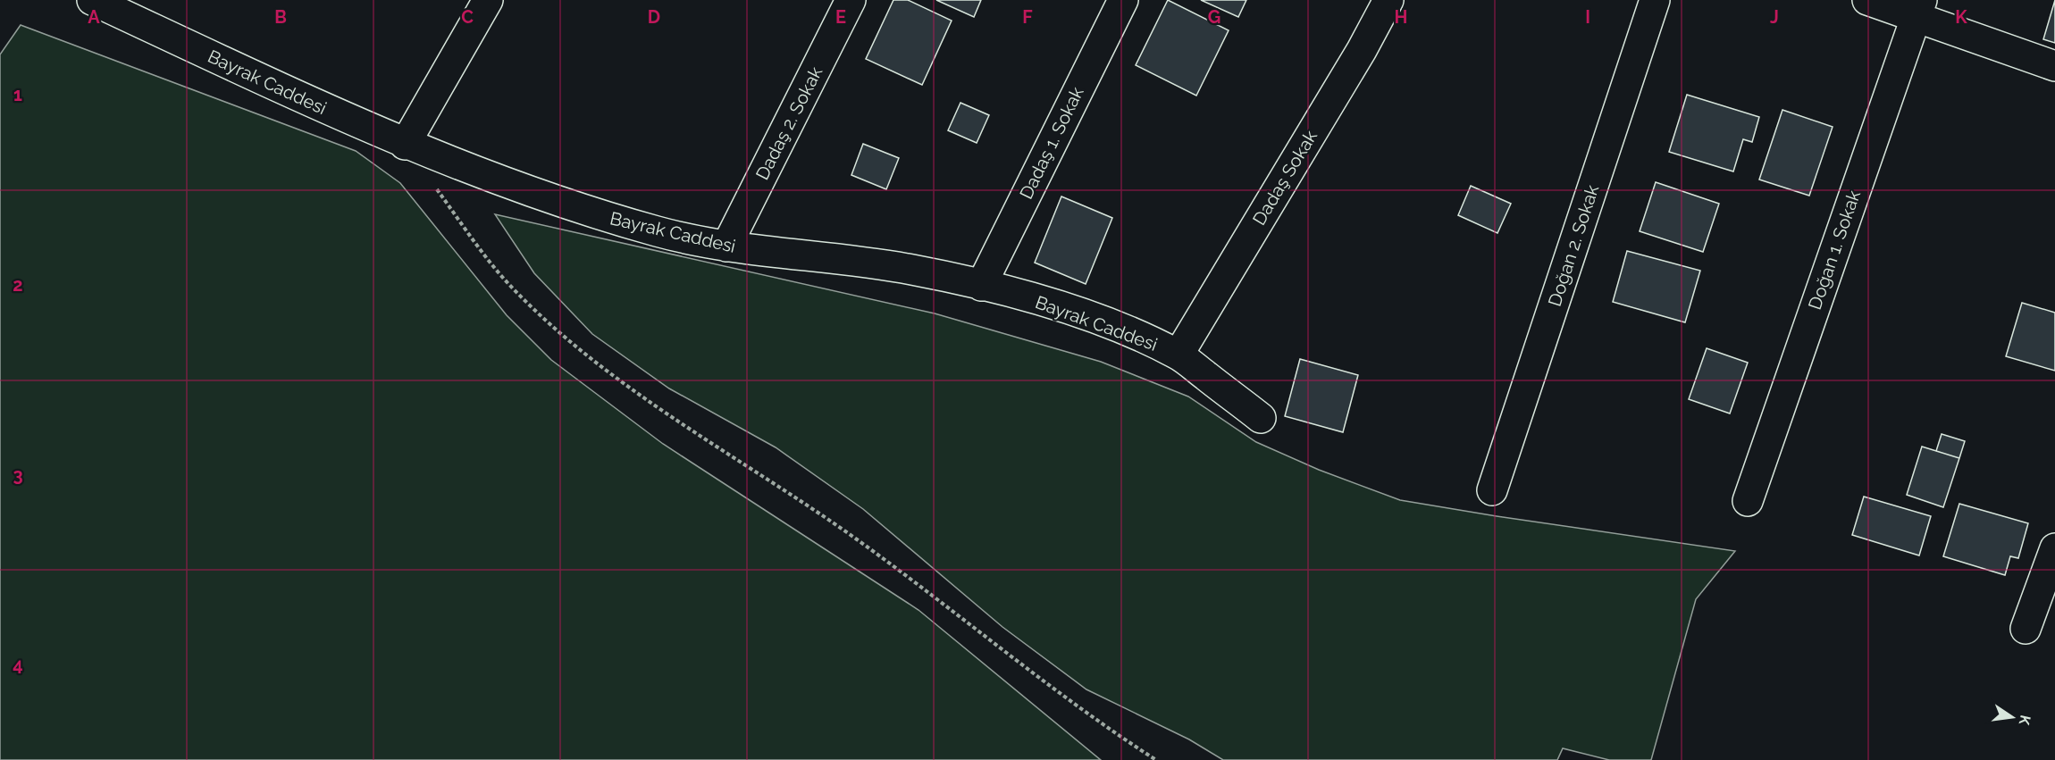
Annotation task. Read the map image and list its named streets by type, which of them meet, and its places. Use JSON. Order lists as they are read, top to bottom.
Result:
{
  "streets": {
    "street": [
      "Bayrak Caddesi",
      "Dadaş 2. Sokak",
      "Dadaş 1. Sokak",
      "Dadaş Sokak",
      "Doğan 2. Sokak",
      "Doğan 1. Sokak"
    ]
  },
  "crossings": [
    ["Bayrak Caddesi", "Dadaş 2. Sokak"],
    ["Bayrak Caddesi", "Dadaş 1. Sokak"],
    ["Bayrak Caddesi", "Dadaş Sokak"]
  ],
  "north": "right",
  "grid": {
    "columns": [
      "A",
      "B",
      "C",
      "D",
      "E",
      "F",
      "G",
      "H",
      "I",
      "J",
      "K"
    ],
    "rows": [
      "1",
      "2",
      "3",
      "4"
    ]
  }
}
